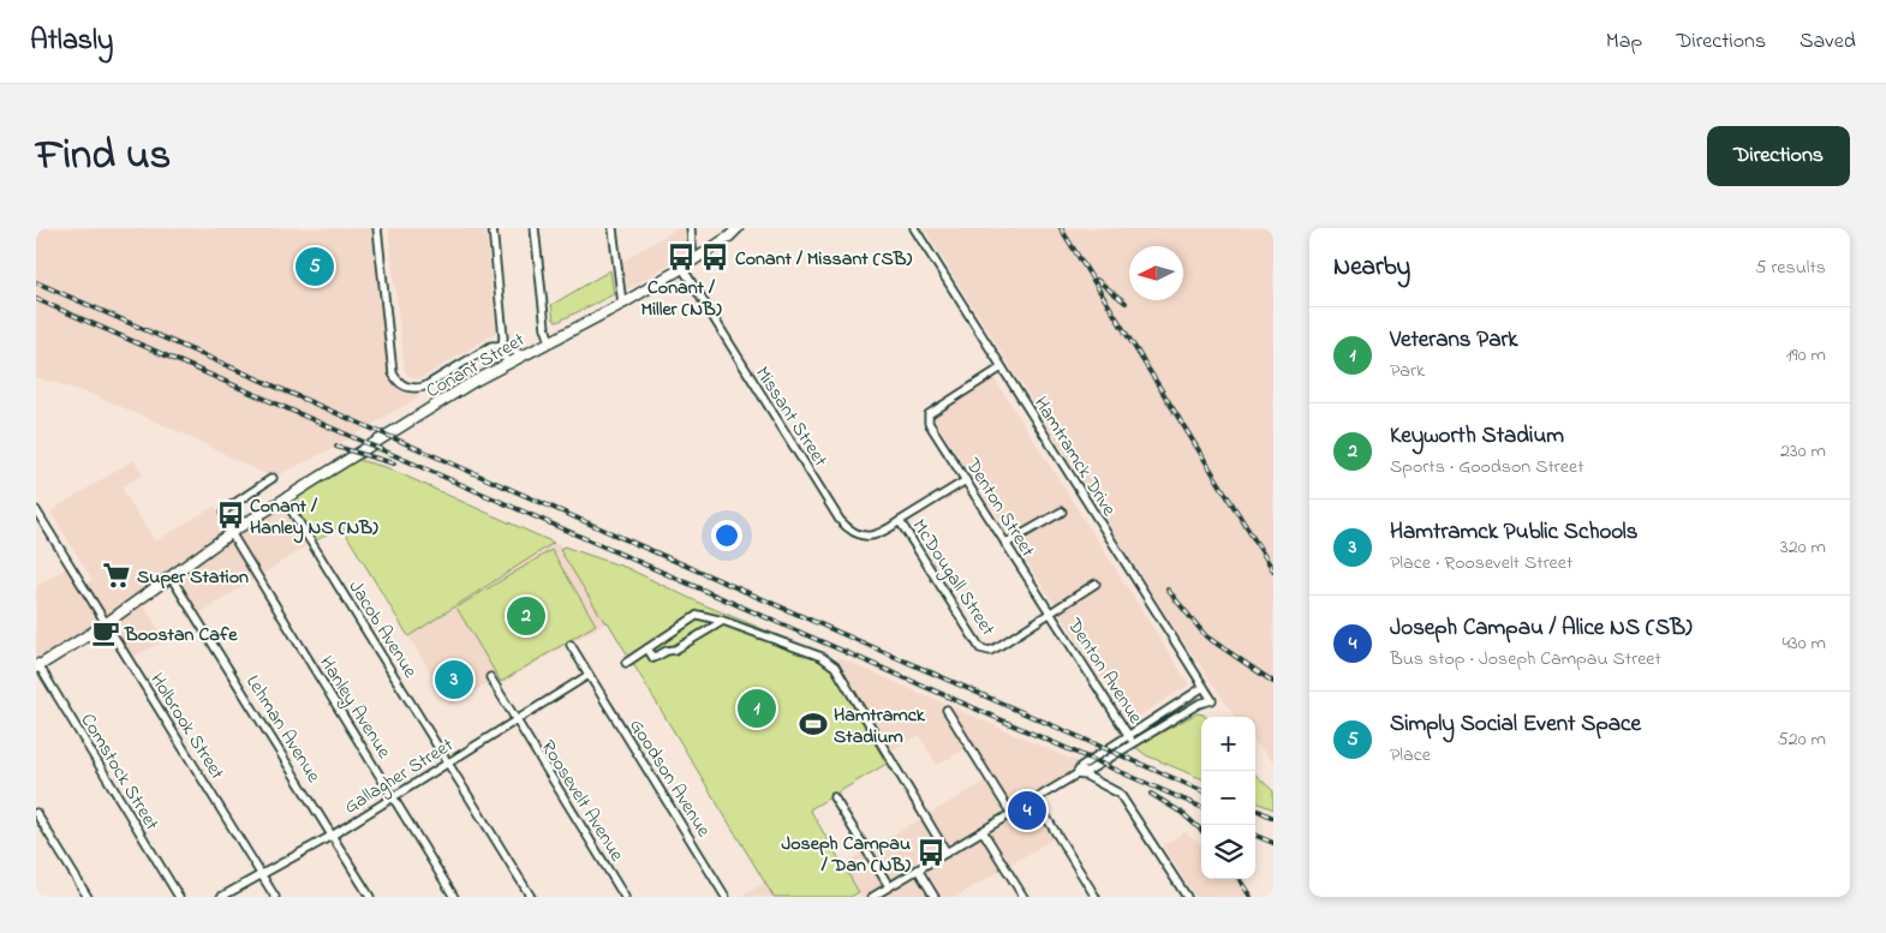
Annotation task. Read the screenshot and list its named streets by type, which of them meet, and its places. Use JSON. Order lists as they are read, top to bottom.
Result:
{
  "streets": {
    "main road": ["Conant Street"],
    "street": [
      "Missant Street",
      "Hamtramck Drive",
      "Denton Street",
      "McDougall Street",
      "Jacob Avenue",
      "Denton Avenue",
      "Hanley Avenue",
      "Holbrook Street",
      "Lehman Avenue",
      "Comstock Street",
      "Gallagher Street",
      "Goodson Avenue",
      "Roosevelt Avenue"
    ]
  },
  "crossings": [
    ["Conant Street", "Missant Street"],
    ["Conant Street", "Jacob Avenue"],
    ["Conant Street", "Hanley Avenue"],
    ["Conant Street", "Holbrook Street"],
    ["Conant Street", "Lehman Avenue"],
    ["Conant Street", "Comstock Street"],
    ["Missant Street", "McDougall Street"],
    ["Hamtramck Drive", "Denton Street"],
    ["Hamtramck Drive", "Denton Avenue"],
    ["Denton Street", "McDougall Street"],
    ["Denton Street", "Denton Avenue"],
    ["McDougall Street", "Denton Avenue"],
    ["Jacob Avenue", "Gallagher Street"],
    ["Hanley Avenue", "Gallagher Street"],
    ["Holbrook Street", "Gallagher Street"],
    ["Lehman Avenue", "Gallagher Street"],
    ["Gallagher Street", "Goodson Avenue"],
    ["Gallagher Street", "Roosevelt Avenue"]
  ],
  "places": {
    "bus stop": [
      "Conant / Miller (NB)",
      "Conant / Missant (SB)",
      "Conant / Hanley NS (NB)",
      "Joseph Campau / Dan (NB)"
    ],
    "supermarket": ["Super Station"],
    "cafe": ["Boostan Cafe"],
    "sports": ["Hamtramck Stadium"]
  },
  "north": "left",
  "page": {
    "header": "Atlasly",
    "nav": ["Map", "Directions", "Saved"],
    "title": "Find us",
    "buttons": "Directions",
    "heading": ["Nearby", "5 results"],
    "pins": [
      "5",
      "2",
      "3",
      "1",
      "4"
    ],
    "list": [
      {
        "mark": "1",
        "name": "Veterans Park",
        "note": "Park",
        "value": "190 m"
      },
      {
        "mark": "2",
        "name": "Keyworth Stadium",
        "note": "Sports · Goodson Street",
        "value": "230 m"
      },
      {
        "mark": "3",
        "name": "Hamtramck Public Schools",
        "note": "Place · Roosevelt Street",
        "value": "320 m"
      },
      {
        "mark": "4",
        "name": "Joseph Campau / Alice NS (SB)",
        "note": "Bus stop · Joseph Campau Street",
        "value": "430 m"
      },
      {
        "mark": "5",
        "name": "Simply Social Event Space",
        "note": "Place",
        "value": "520 m"
      }
    ],
    "map_buttons": ["+", "−"]
  }
}
